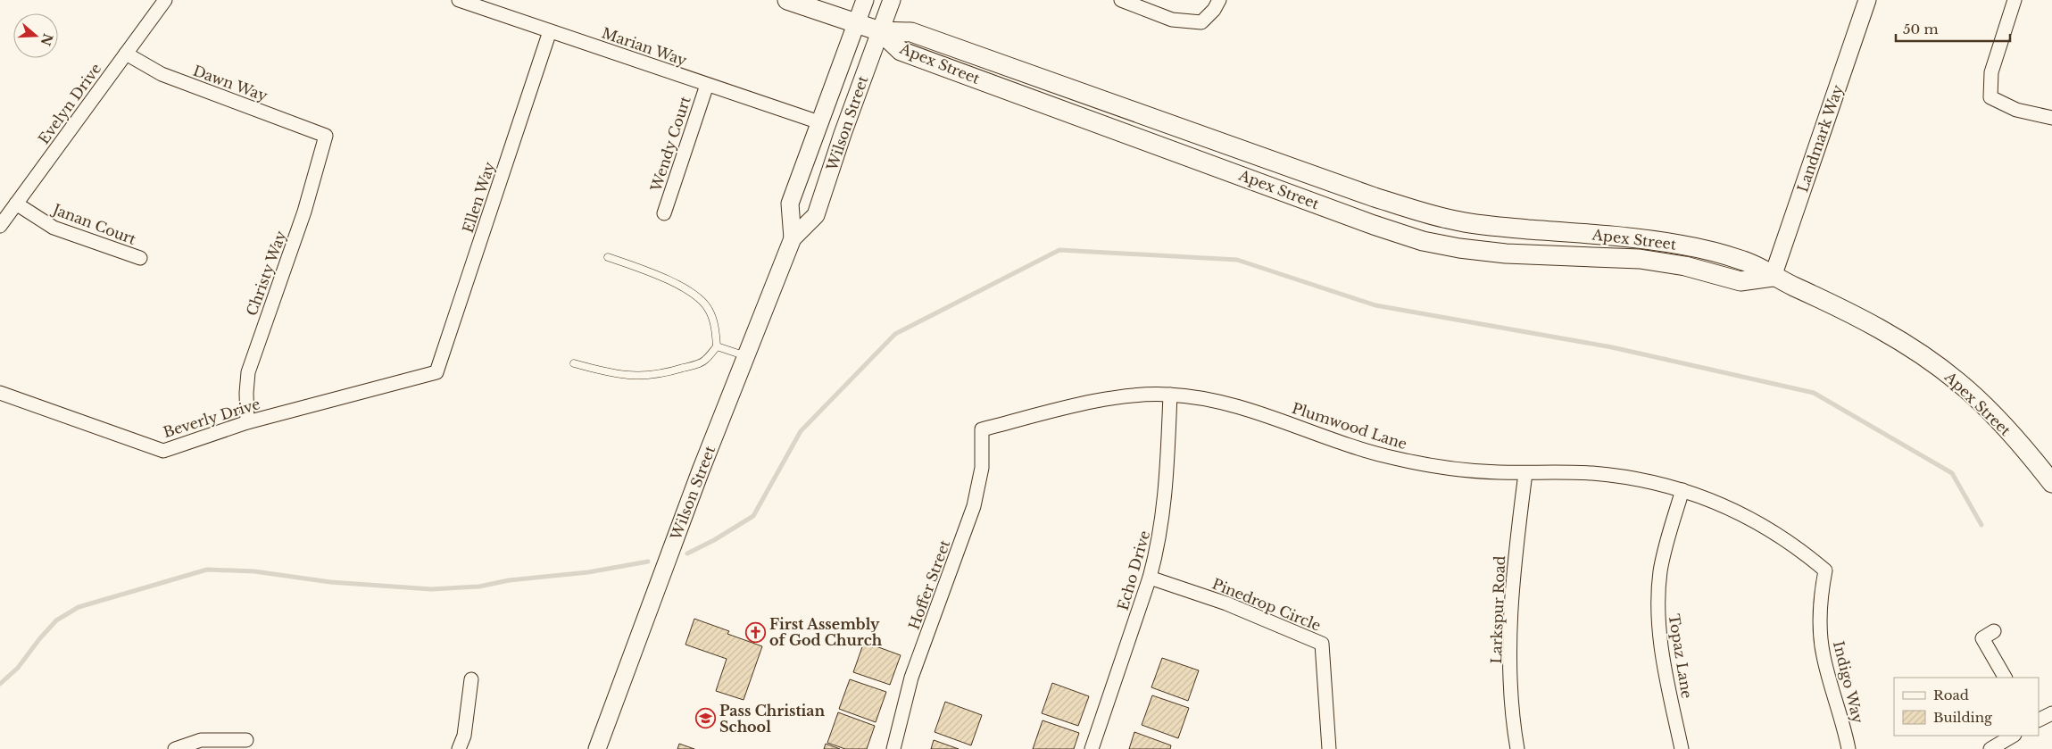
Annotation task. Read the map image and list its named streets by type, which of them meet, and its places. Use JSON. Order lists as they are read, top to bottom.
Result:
{
  "streets": {
    "main road": ["Apex Street"],
    "street": [
      "Marian Way",
      "Dawn Way",
      "Evelyn Drive",
      "Wilson Street",
      "Landmark Way",
      "Wendy Court",
      "Ellen Way",
      "Janan Court",
      "Christy Way",
      "Beverly Drive",
      "Plumwood Lane",
      "Echo Drive",
      "Hoffer Street",
      "Pinedrop Circle",
      "Larkspur Road",
      "Topaz Lane",
      "Indigo Way"
    ]
  },
  "crossings": [
    ["Marian Way", "Wilson Street"],
    ["Marian Way", "Wendy Court"],
    ["Marian Way", "Ellen Way"],
    ["Apex Street", "Wilson Street"],
    ["Apex Street", "Landmark Way"],
    ["Dawn Way", "Evelyn Drive"],
    ["Dawn Way", "Christy Way"],
    ["Evelyn Drive", "Janan Court"],
    ["Ellen Way", "Beverly Drive"],
    ["Christy Way", "Beverly Drive"],
    ["Plumwood Lane", "Echo Drive"],
    ["Plumwood Lane", "Hoffer Street"],
    ["Plumwood Lane", "Larkspur Road"],
    ["Plumwood Lane", "Topaz Lane"],
    ["Plumwood Lane", "Indigo Way"],
    ["Echo Drive", "Pinedrop Circle"]
  ],
  "places": {
    "church": ["First Assembly of God Church"],
    "school or university": ["Pass Christian School"]
  },
  "legend": ["Road", "Building"],
  "scale_bar": "50 m",
  "north": "right"
}
